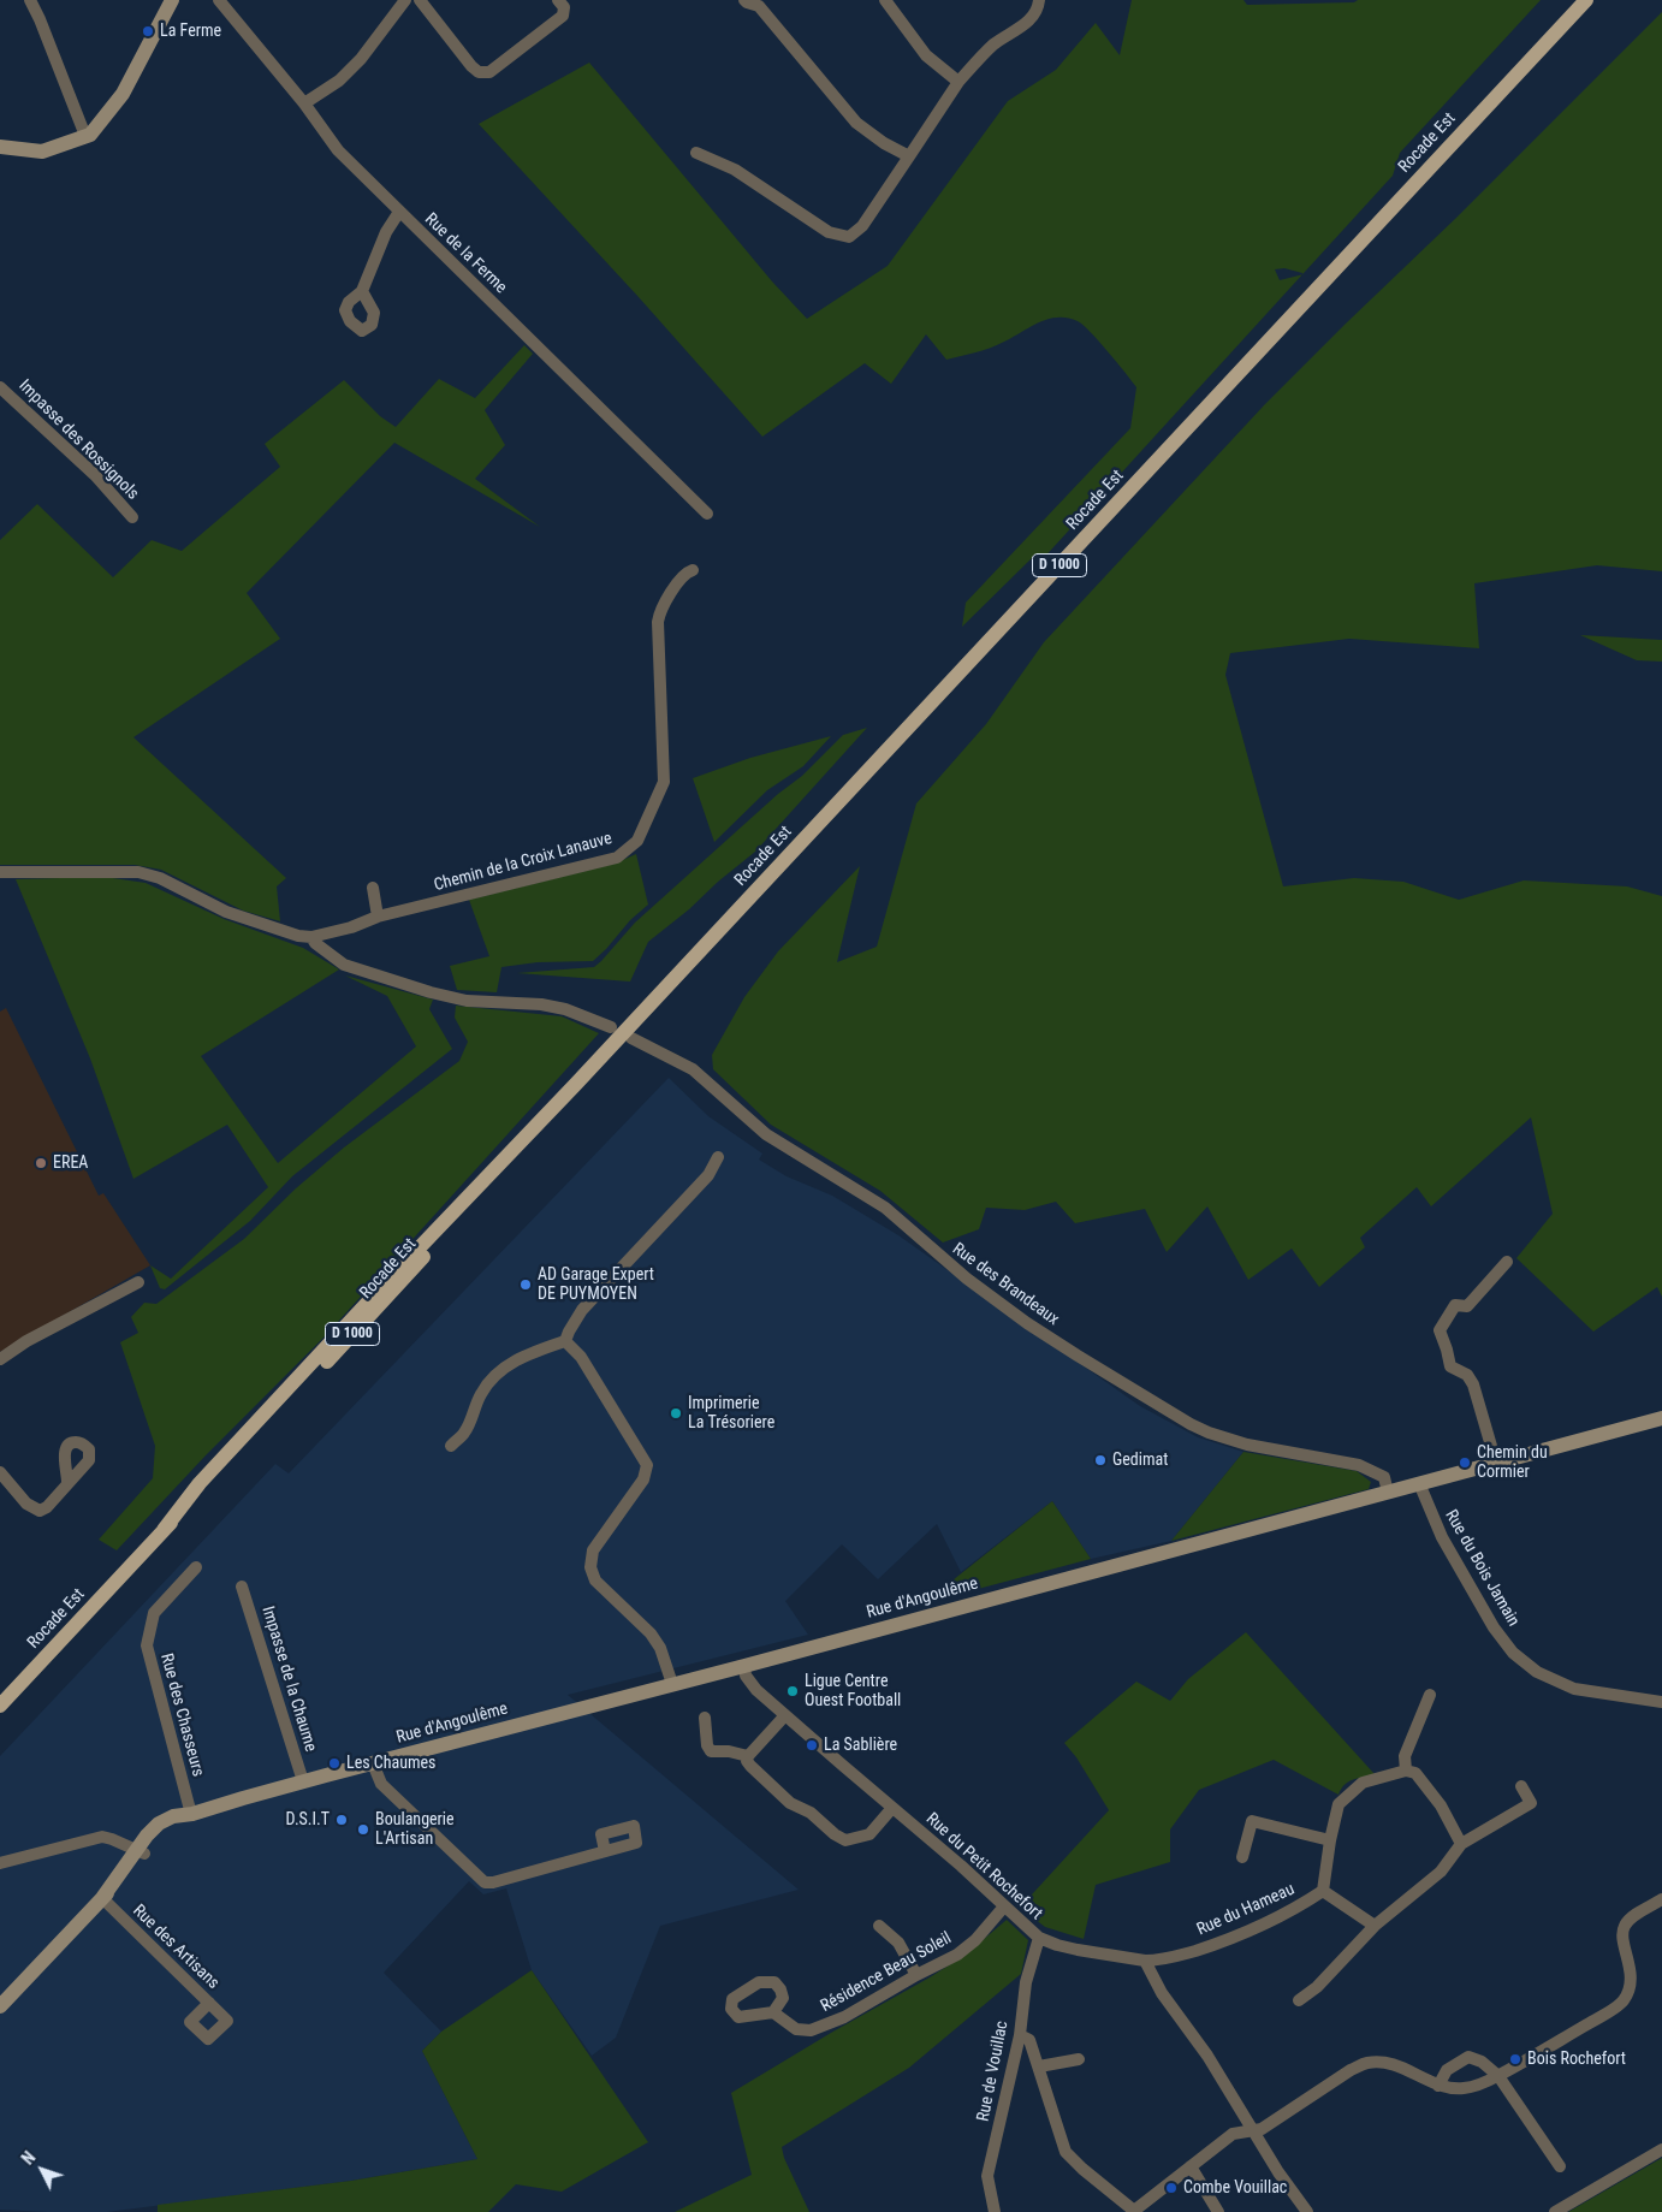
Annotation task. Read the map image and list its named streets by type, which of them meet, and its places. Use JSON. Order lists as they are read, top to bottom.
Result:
{
  "streets": {
    "main road": ["Rocade Est", "D 1000"],
    "street": [
      "Rue de la Ferme",
      "Impasse des Rossignols",
      "Chemin de la Croix Lanauve",
      "Rue des Brandeaux",
      "Rue du Bois Jamain",
      "Rue d'Angoulême",
      "Impasse de la Chaume",
      "Rue des Chasseurs",
      "Rue du Petit Rochefort",
      "Rue du Hameau",
      "Rue des Artisans",
      "Résidence Beau Soleil",
      "Rue de Vouillac"
    ]
  },
  "crossings": [
    ["Rue des Brandeaux", "Rue d'Angoulême"],
    ["Rue du Bois Jamain", "Rue d'Angoulême"],
    ["Rue d'Angoulême", "Impasse de la Chaume"],
    ["Rue d'Angoulême", "Rue des Chasseurs"],
    ["Rue d'Angoulême", "Rue du Petit Rochefort"],
    ["Rue d'Angoulême", "Rue des Artisans"],
    ["Rue du Petit Rochefort", "Rue du Hameau"],
    ["Rue du Petit Rochefort", "Résidence Beau Soleil"],
    ["Rue du Petit Rochefort", "Rue de Vouillac"]
  ],
  "places": [
    "La Ferme",
    "EREA",
    "AD Garage Expert DE PUYMOYEN",
    "Imprimerie La Trésoriere",
    "Gedimat",
    "Chemin du Cormier",
    "Ligue Centre Ouest Football",
    "La Sablière",
    "Les Chaumes",
    "D.S.I.T",
    "Boulangerie L'Artisan",
    "Bois Rochefort",
    "Combe Vouillac"
  ],
  "north": "top left"
}
